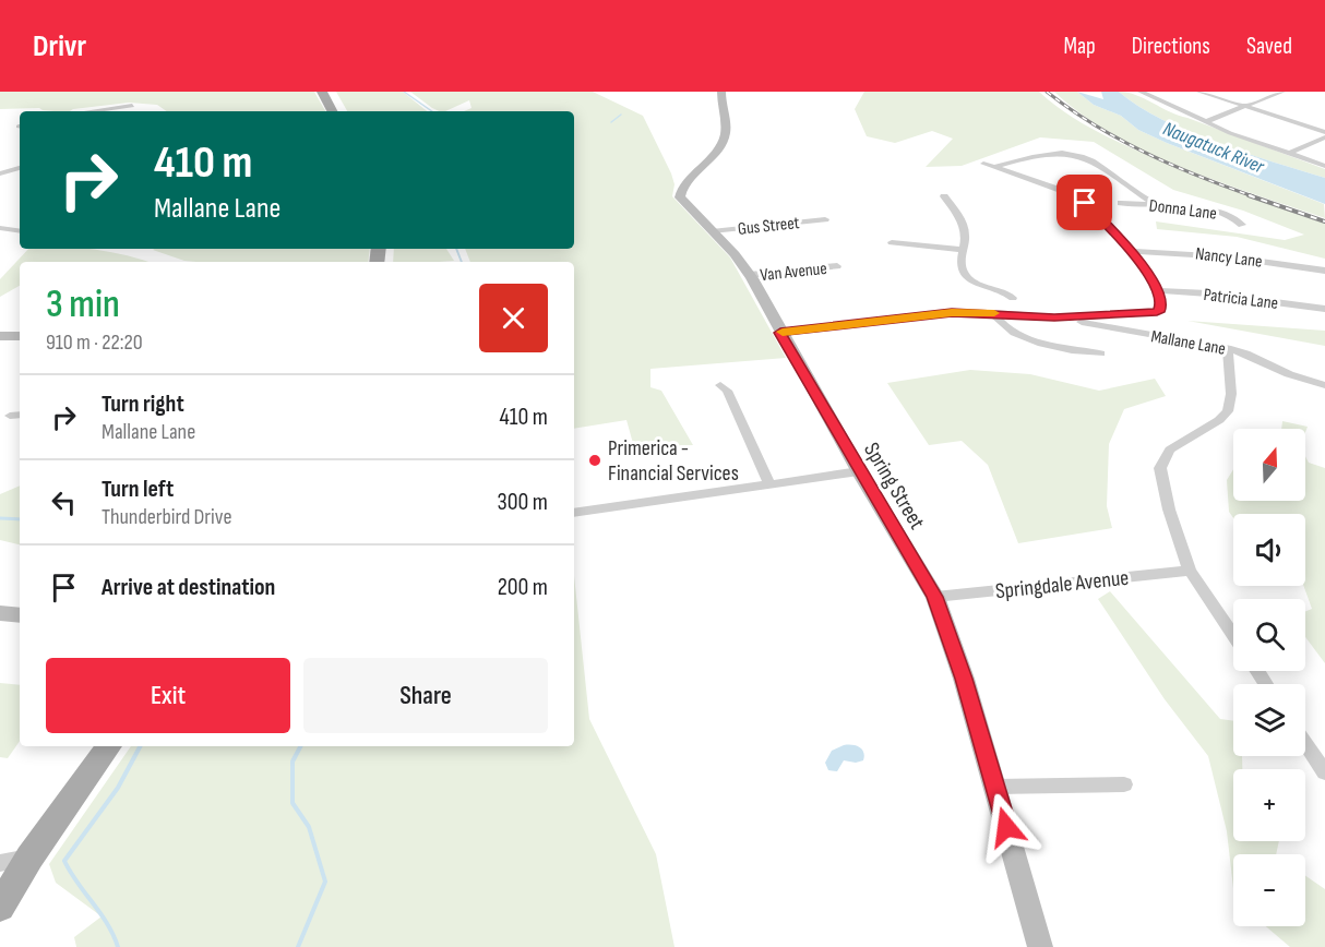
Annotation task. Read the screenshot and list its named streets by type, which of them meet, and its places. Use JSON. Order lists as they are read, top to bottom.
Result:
{
  "streets": {
    "main road": ["Spring Street"],
    "street": [
      "Donna Lane",
      "Gus Street",
      "Nancy Lane",
      "Van Avenue",
      "Patricia Lane",
      "Mallane Lane",
      "Springdale Avenue"
    ]
  },
  "crossings": [
    ["Gus Street", "Spring Street"],
    ["Van Avenue", "Spring Street"],
    ["Patricia Lane", "Mallane Lane"],
    ["Mallane Lane", "Spring Street"],
    ["Spring Street", "Springdale Avenue"]
  ],
  "water": ["Naugatuck River"],
  "places": ["Primerica - Financial Services"],
  "north": "top",
  "page": {
    "header": "Drivr",
    "nav": ["Map", "Directions", "Saved"],
    "turn": ["410 m", "Mallane Lane"],
    "heading": ["3 min", "910 m · 22:20"],
    "list": [
      {
        "name": "Turn right",
        "note": "Mallane Lane",
        "value": "410 m"
      },
      {
        "name": "Turn left",
        "note": "Thunderbird Drive",
        "value": "300 m"
      },
      {
        "name": "Arrive at destination",
        "value": "200 m"
      }
    ],
    "map_buttons": ["+", "−"],
    "buttons": ["Exit", "Share"]
  }
}
